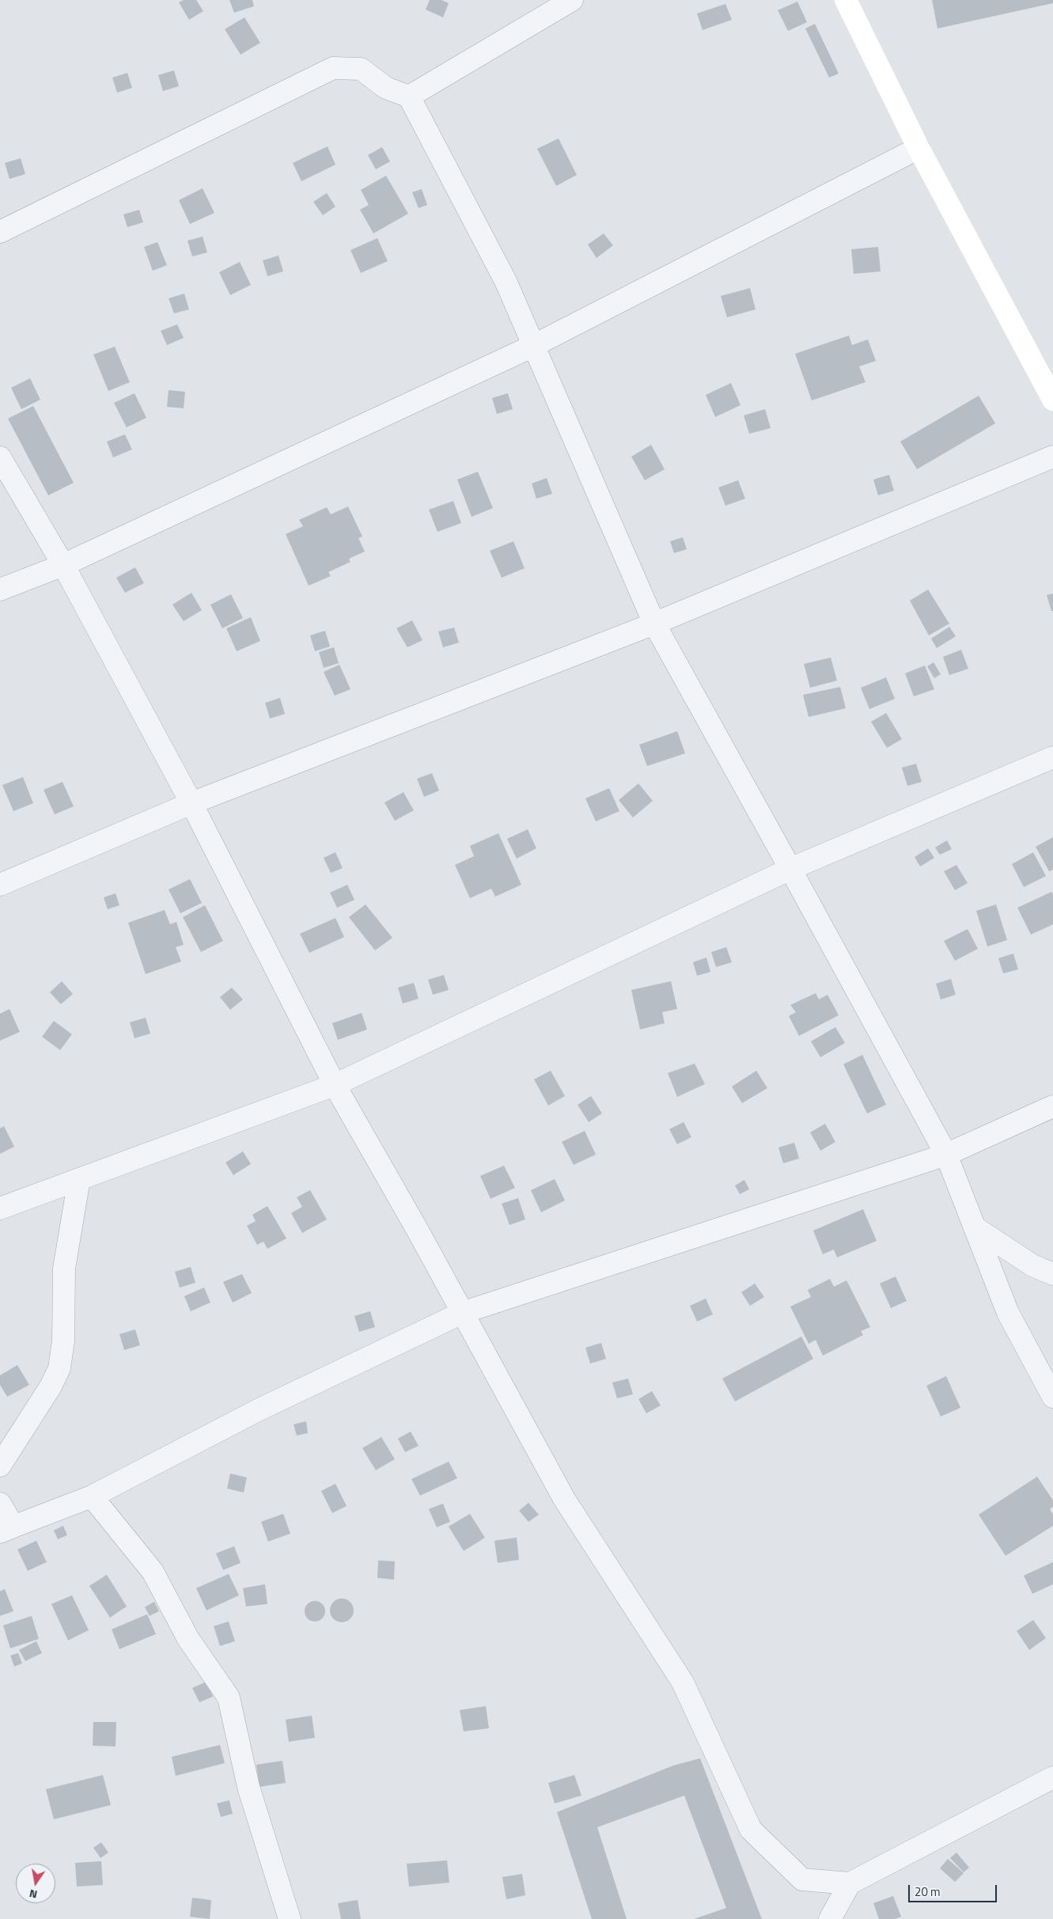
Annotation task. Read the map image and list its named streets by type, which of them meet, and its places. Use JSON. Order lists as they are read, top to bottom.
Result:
{
  "scale_bar": "20 m",
  "north": "bottom"
}
